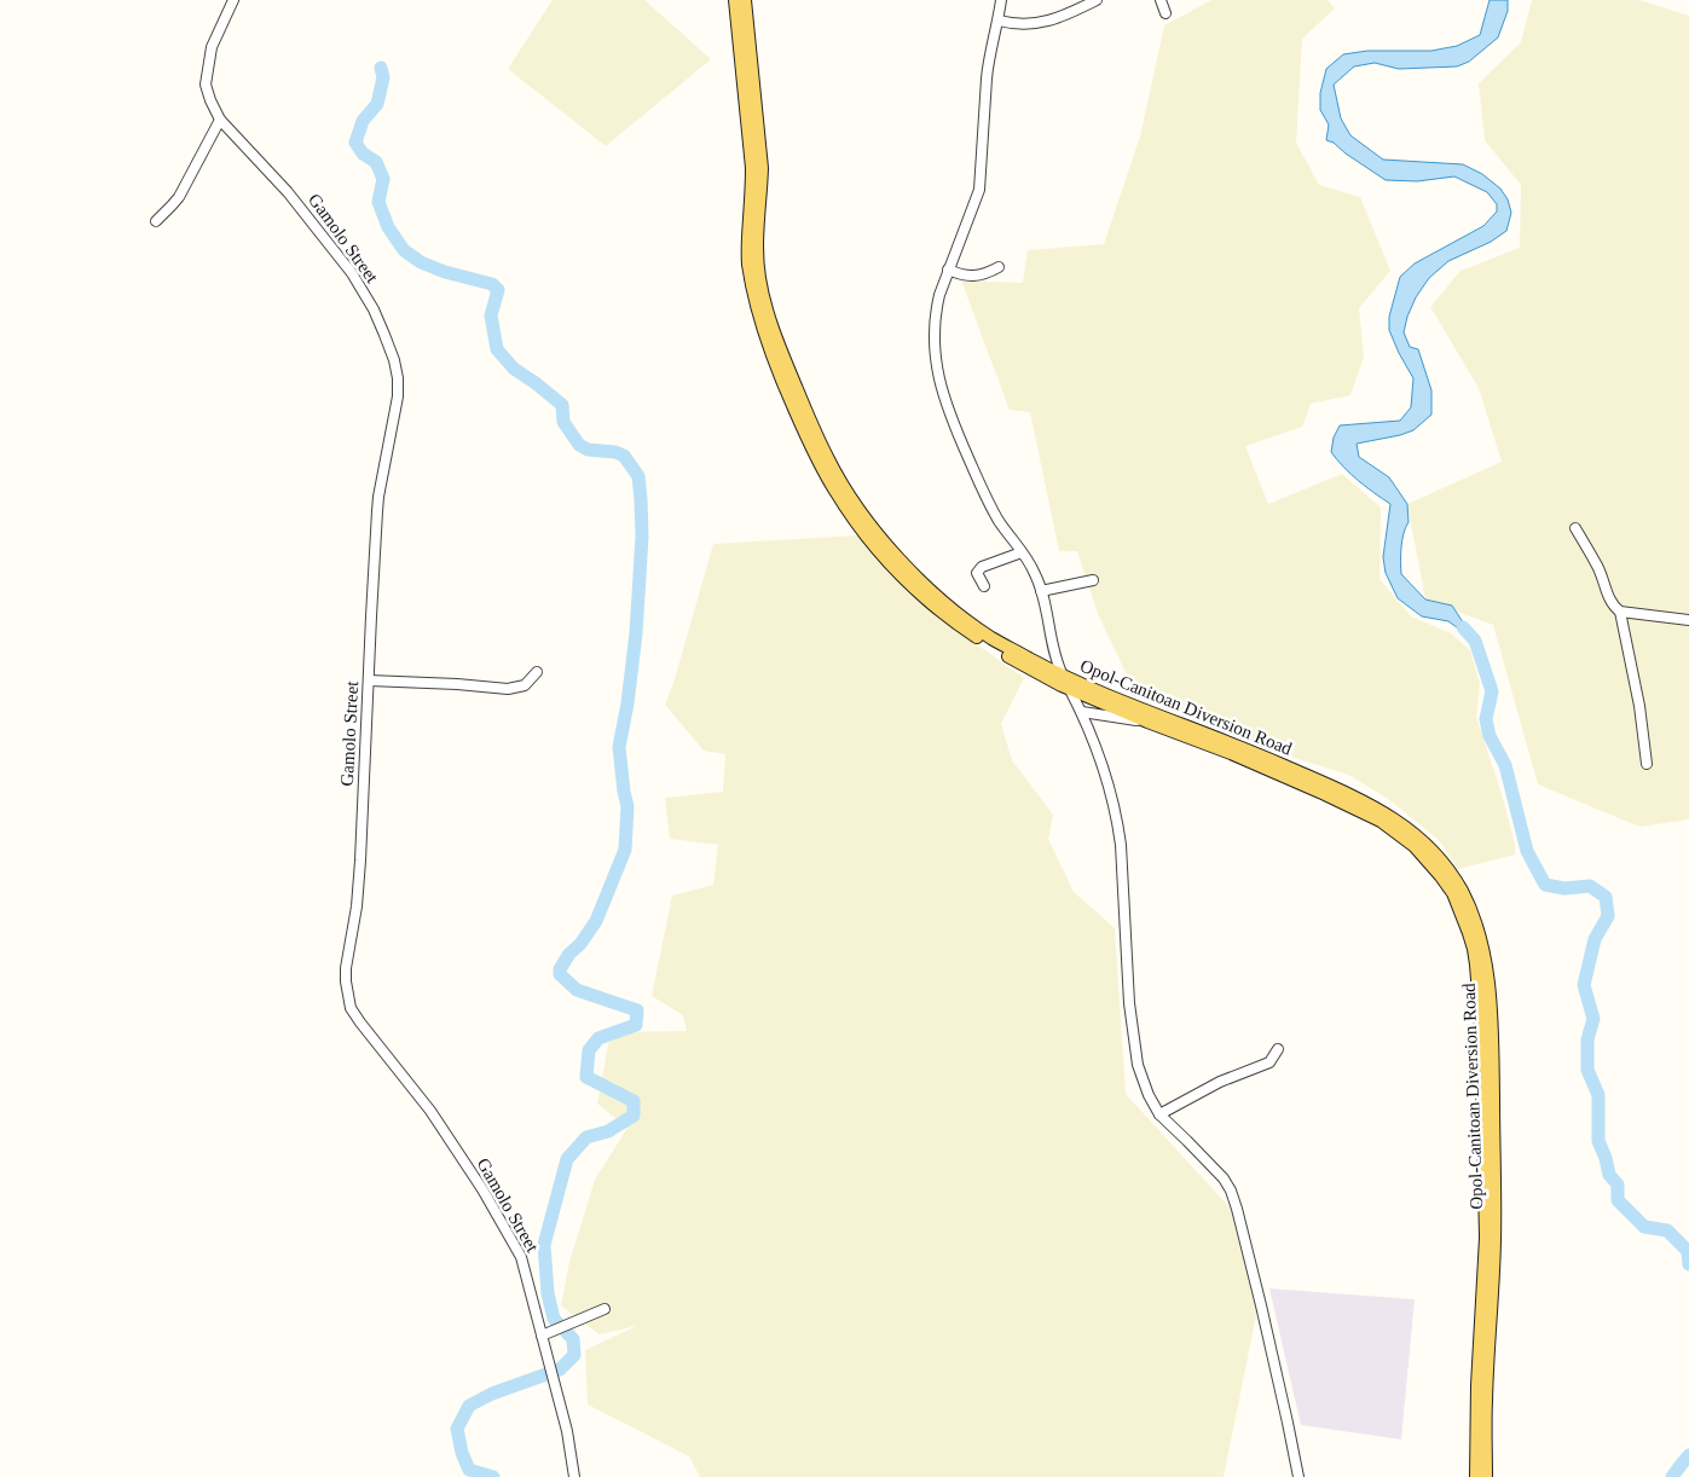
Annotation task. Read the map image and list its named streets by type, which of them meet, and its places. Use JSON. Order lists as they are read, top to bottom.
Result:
{
  "streets": {
    "main road": ["Opol-Canitoan Diversion Road"],
    "street": ["Gamolo Street"]
  }
}
